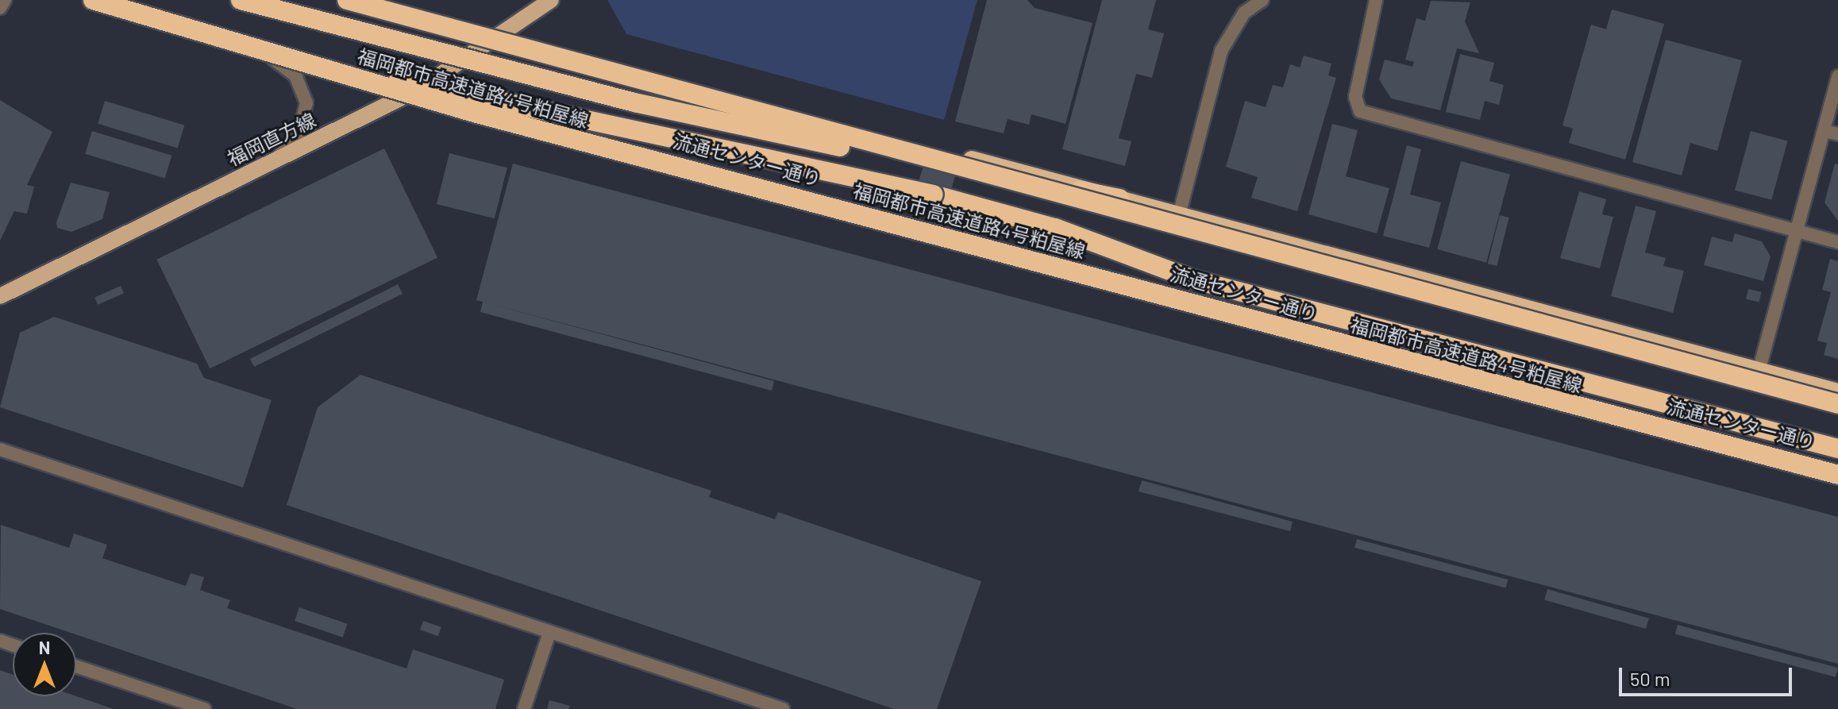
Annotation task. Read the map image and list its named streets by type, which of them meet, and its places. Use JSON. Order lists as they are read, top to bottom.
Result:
{
  "streets": {
    "highway": ["福岡都市高速道路4号粕屋線", "流通センター通り"],
    "main road": ["福岡直方線"]
  },
  "crossings": [
    ["福岡都市高速道路4号粕屋線", "流通センター通り"],
    ["福岡直方線", "流通センター通り"]
  ],
  "scale_bar": "50 m",
  "north": "top"
}
